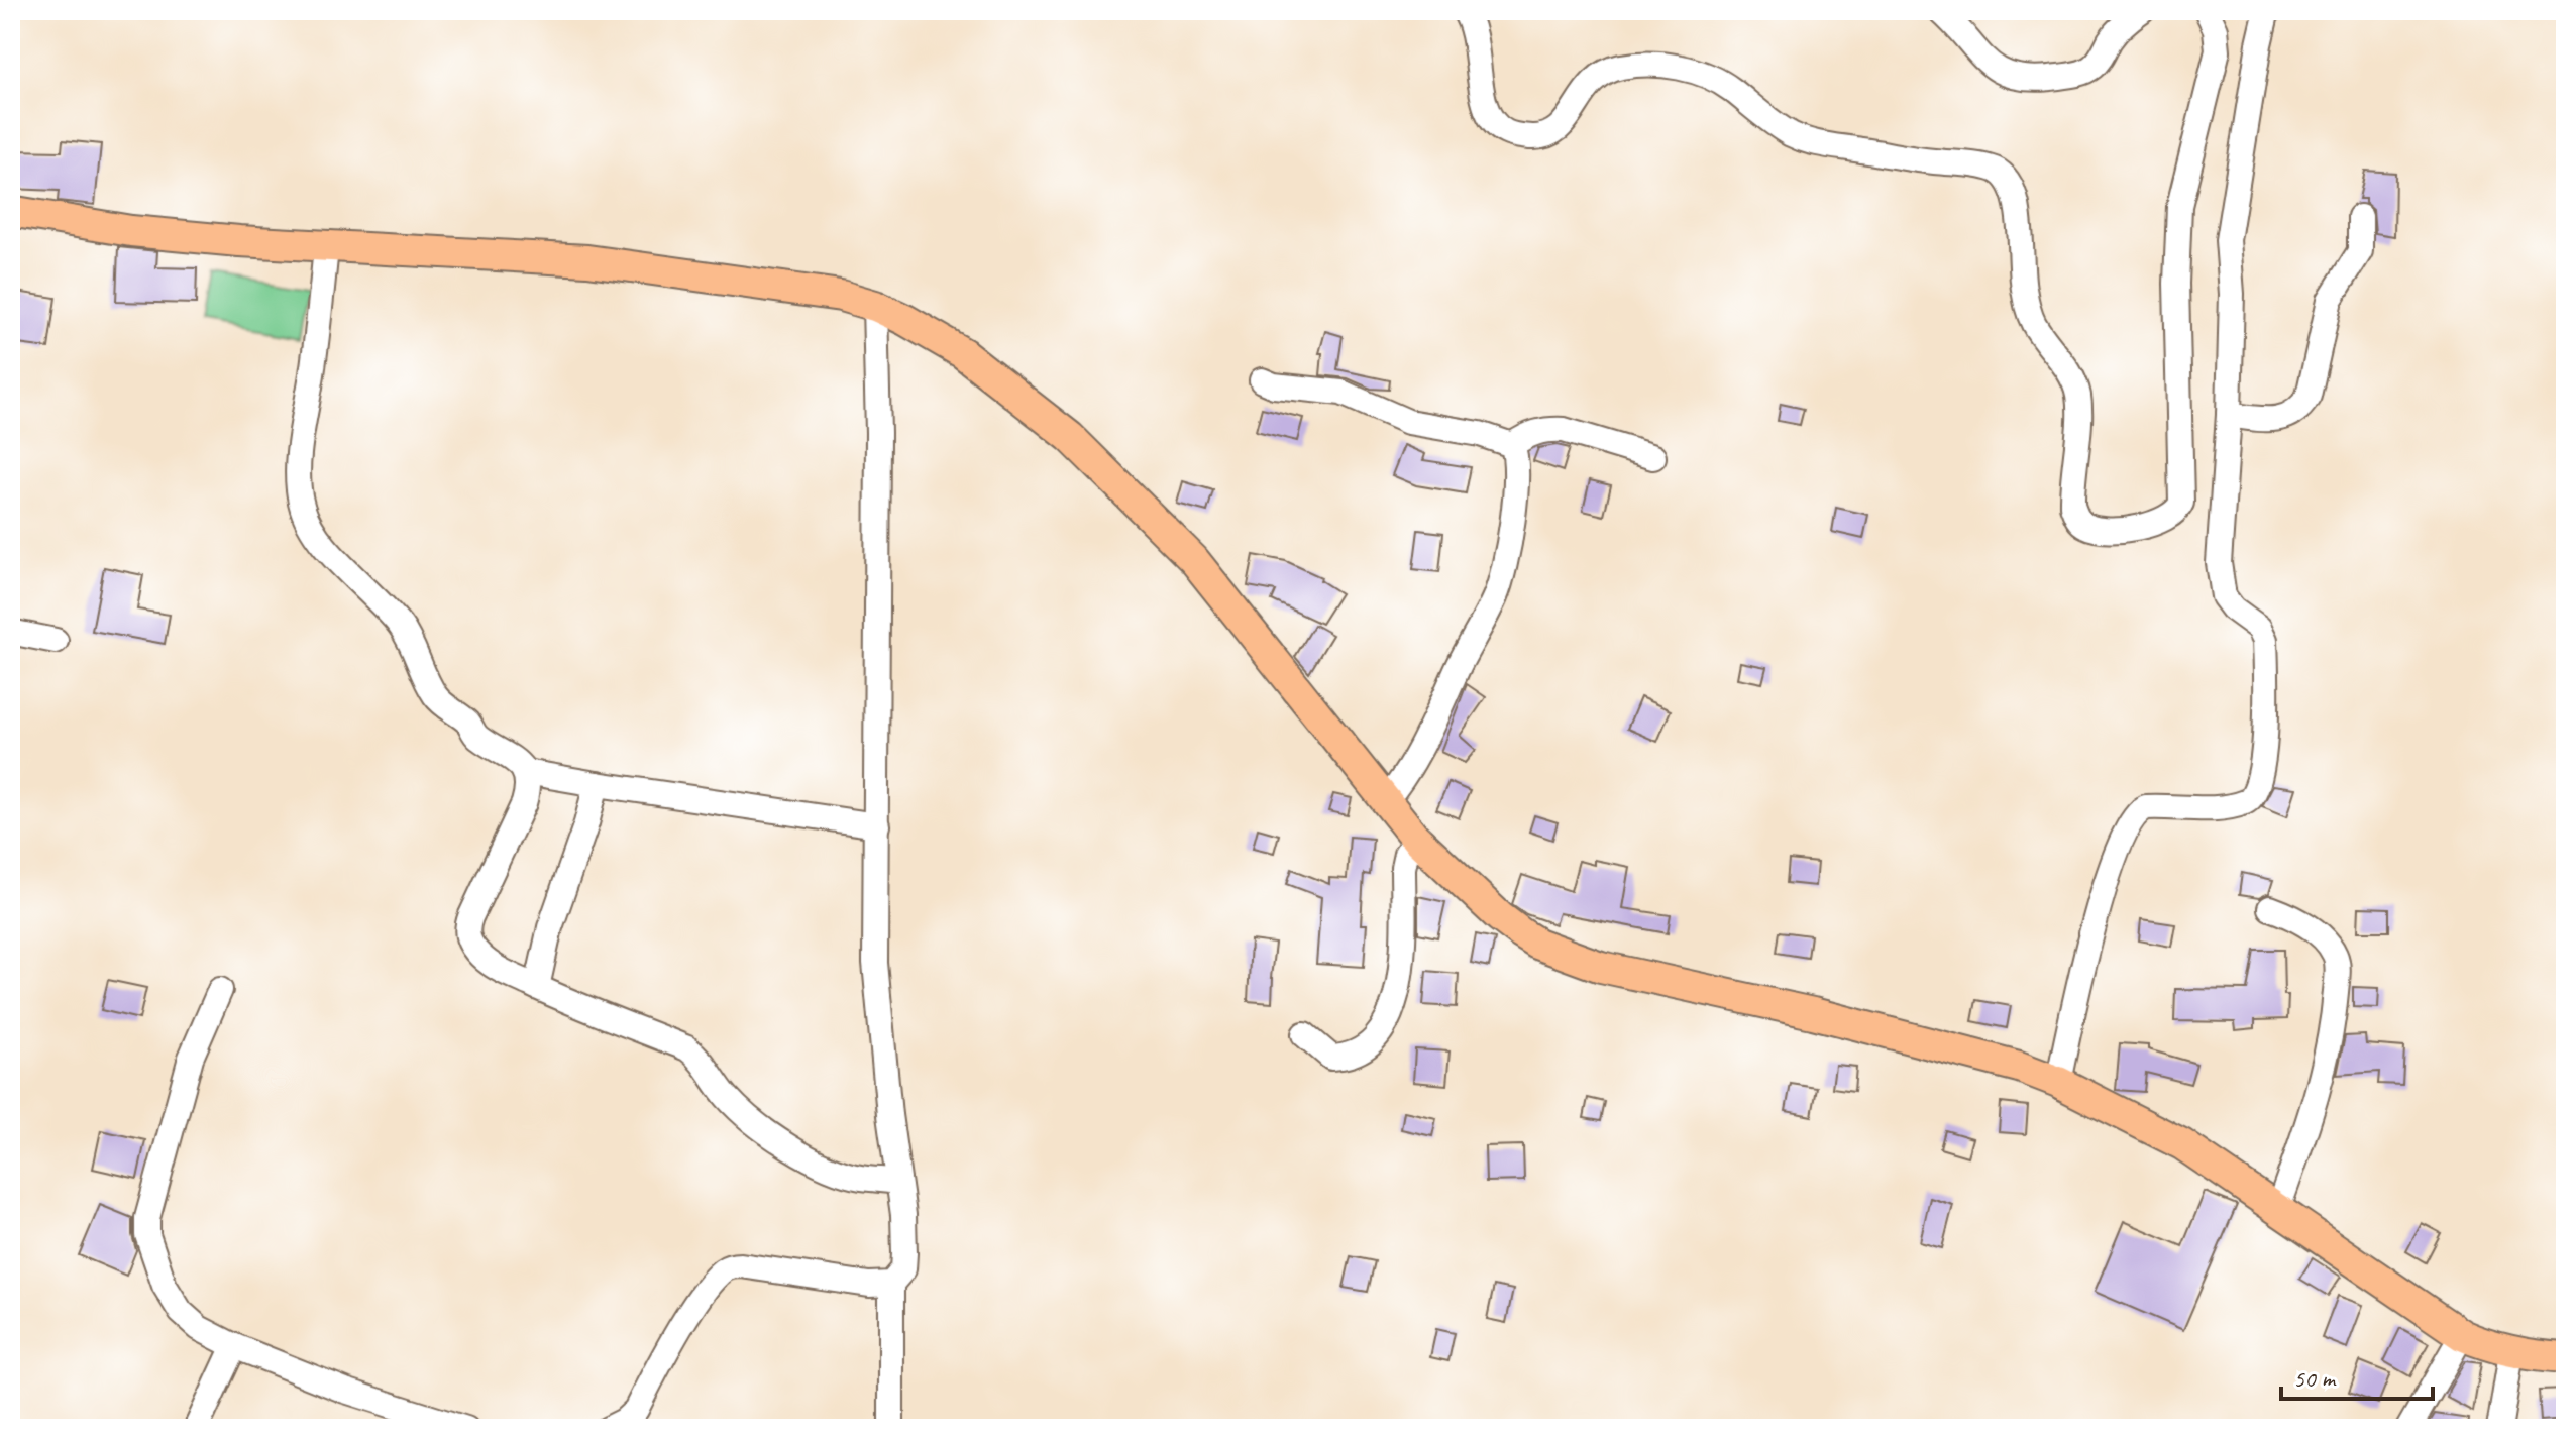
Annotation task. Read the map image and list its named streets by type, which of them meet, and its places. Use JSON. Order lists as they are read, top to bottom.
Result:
{
  "scale_bar": "50 m"
}
